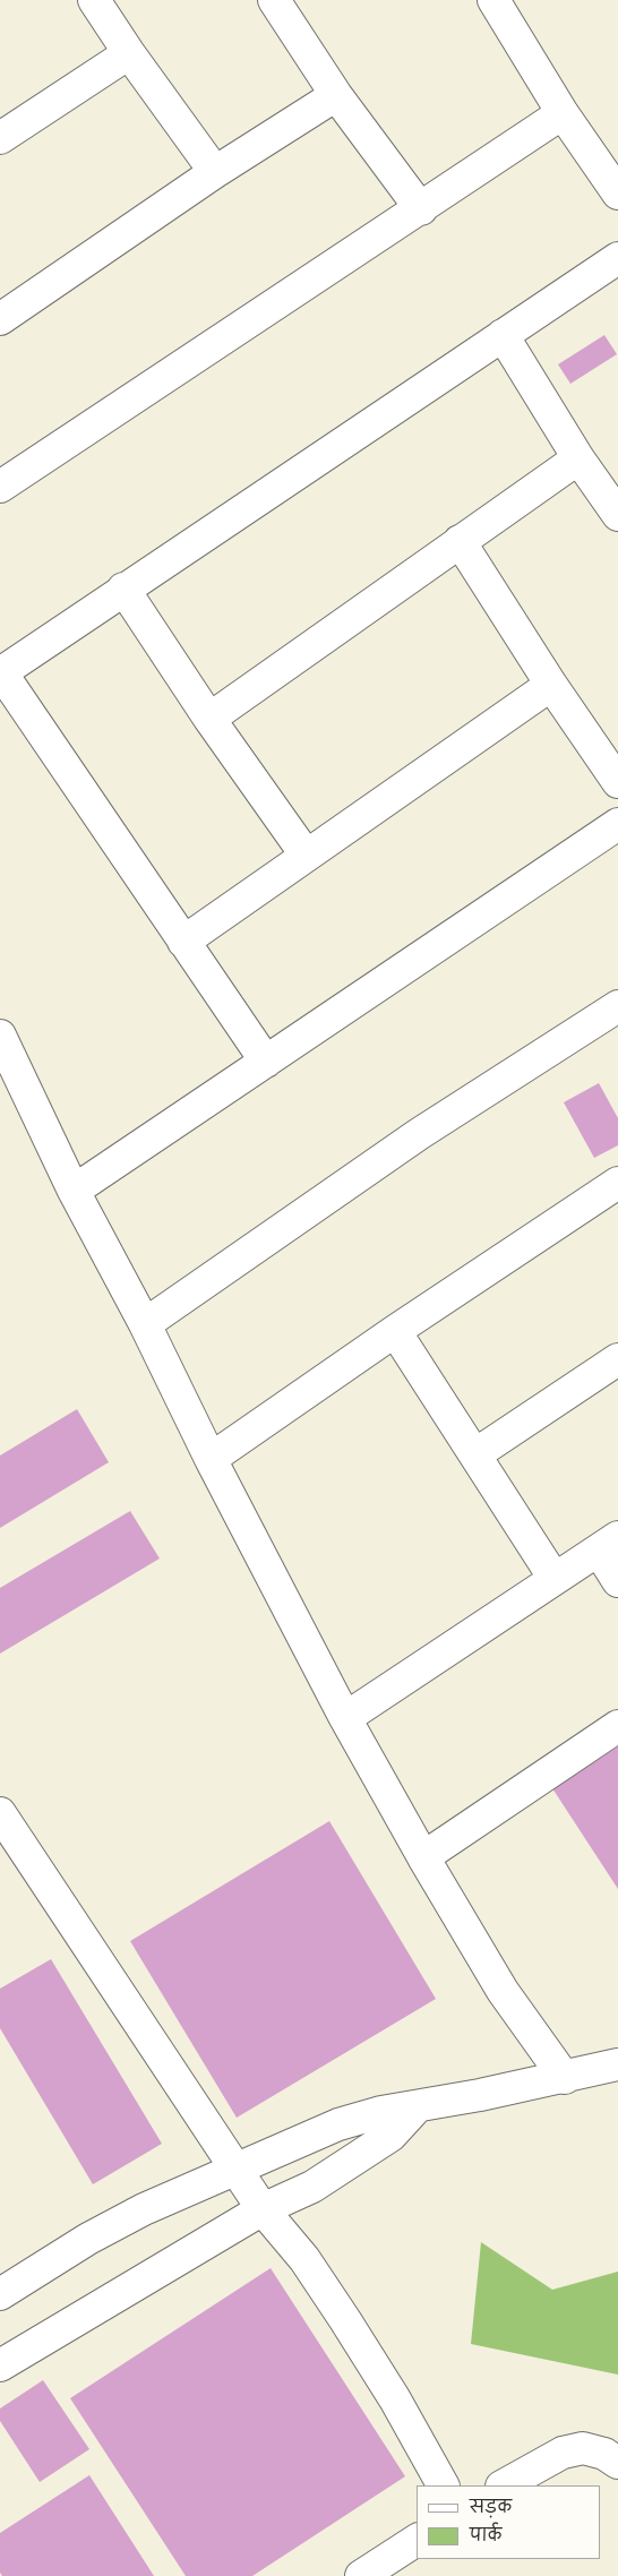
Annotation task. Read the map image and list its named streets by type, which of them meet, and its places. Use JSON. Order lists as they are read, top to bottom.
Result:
{
  "legend": ["सड़क", "पार्क"]
}
